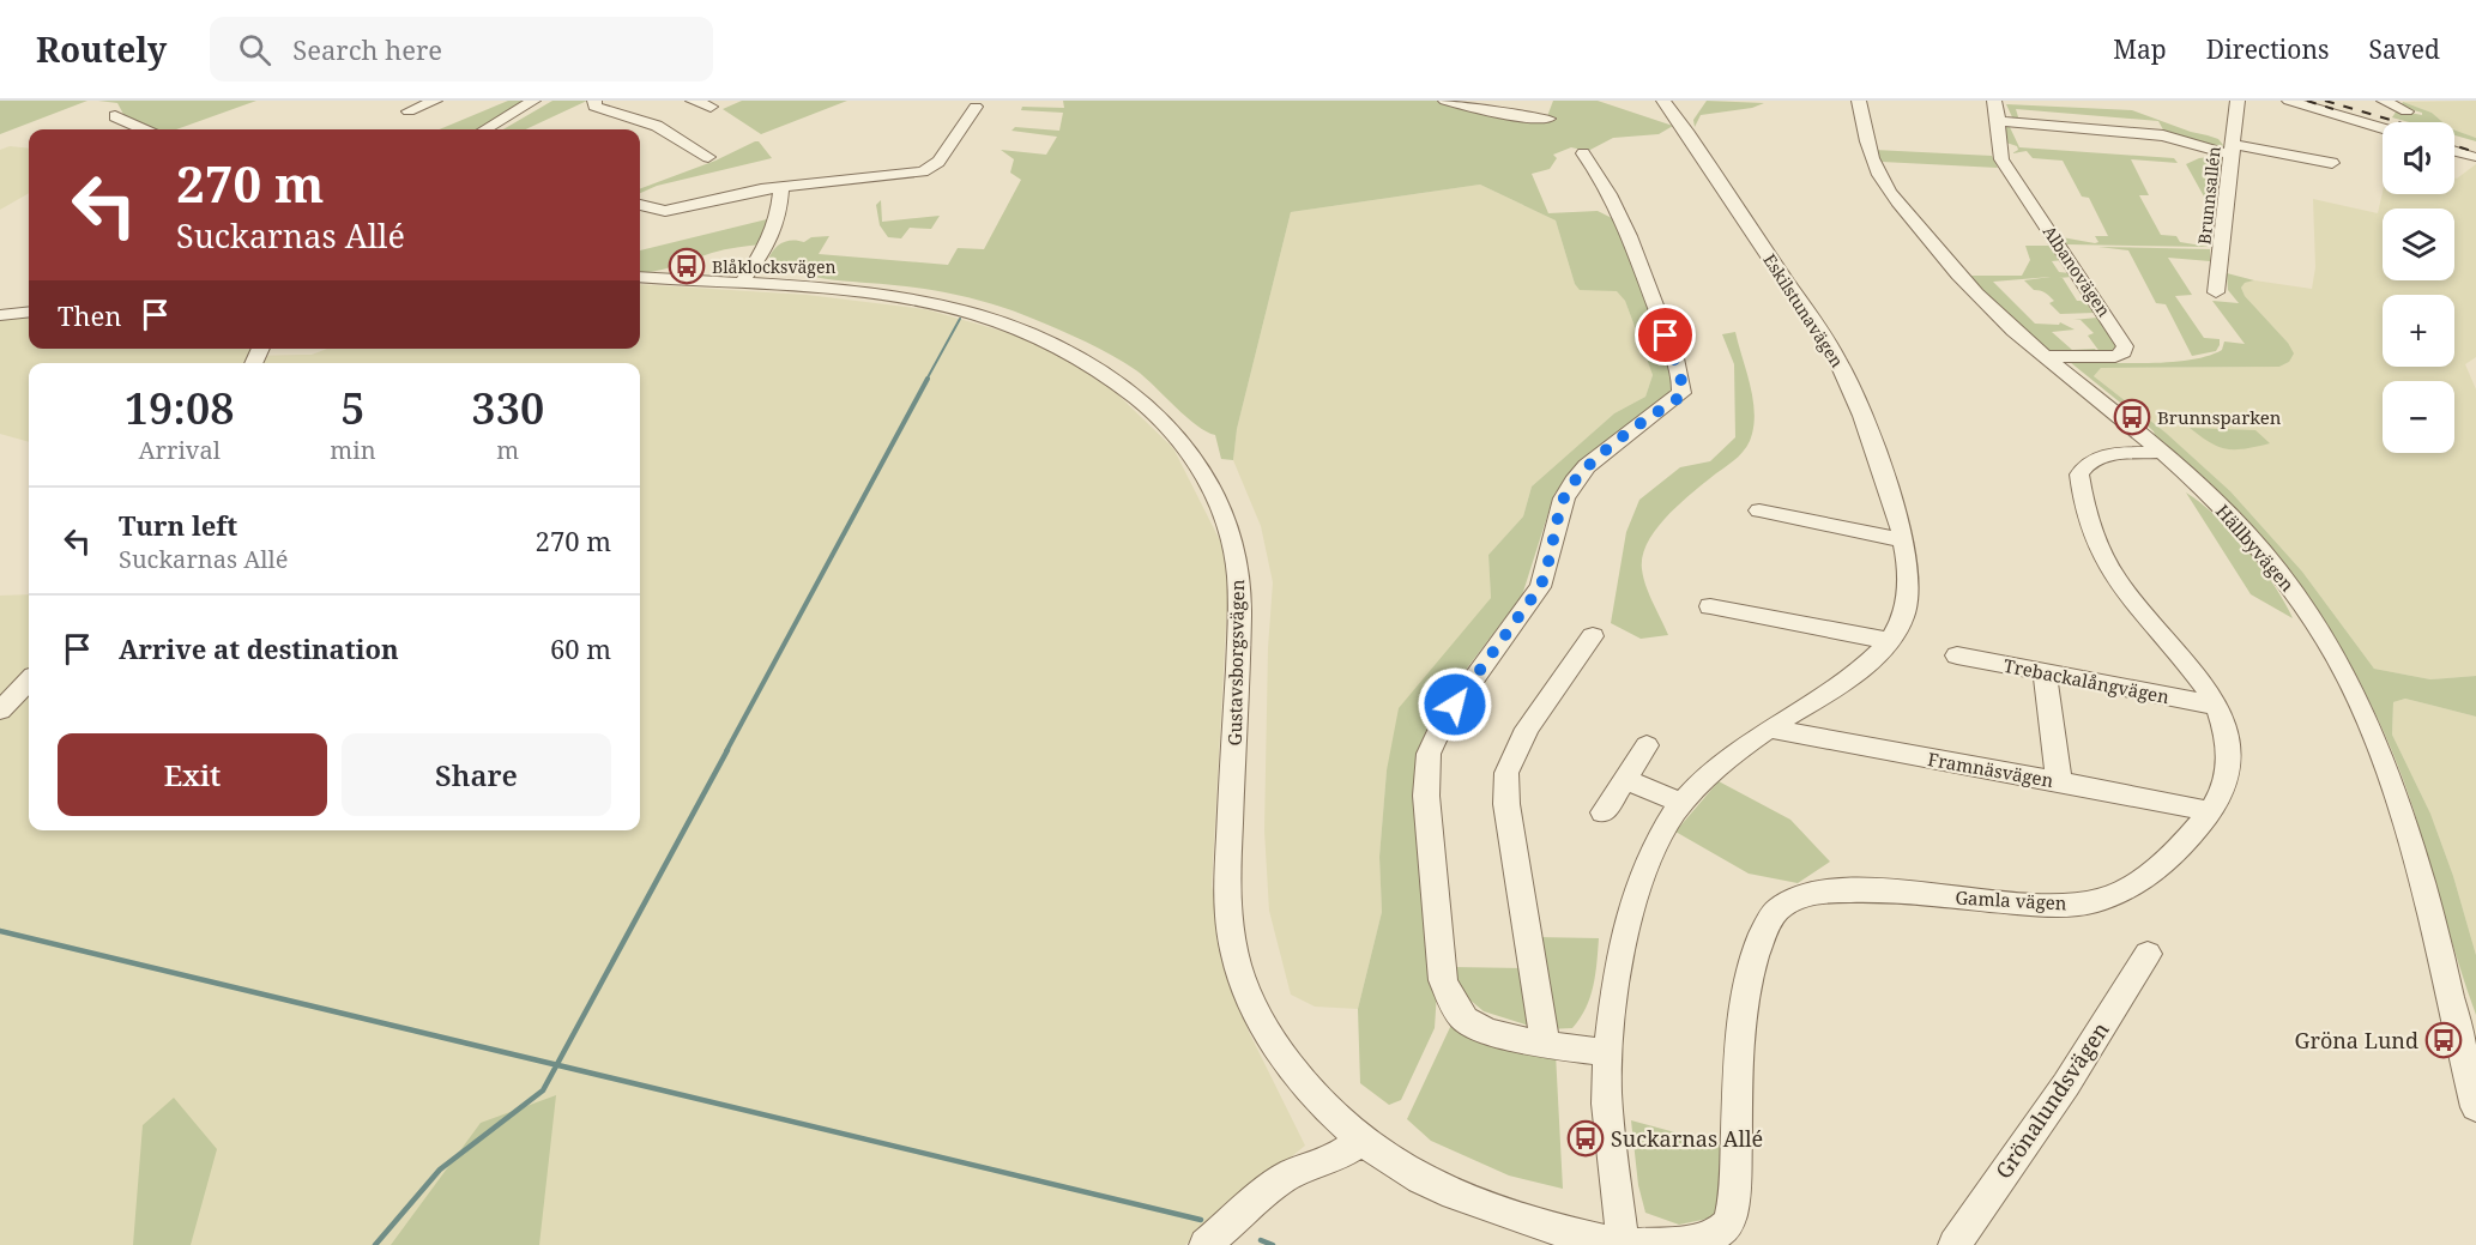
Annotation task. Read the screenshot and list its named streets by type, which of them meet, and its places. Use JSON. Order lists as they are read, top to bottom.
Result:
{
  "streets": {
    "street": [
      "Brunnsallén",
      "Albanovägen",
      "Eskilstunavägen",
      "Hällbyvägen",
      "Gustavsborgsvägen",
      "Trebackalångvägen",
      "Framnäsvägen",
      "Gamla vägen",
      "Grönalundsvägen"
    ]
  },
  "crossings": [
    ["Albanovägen", "Hällbyvägen"],
    ["Eskilstunavägen", "Framnäsvägen"],
    ["Eskilstunavägen", "Gamla vägen"],
    ["Hällbyvägen", "Gamla vägen"],
    ["Gustavsborgsvägen", "Gamla vägen"],
    ["Trebackalångvägen", "Gamla vägen"],
    ["Framnäsvägen", "Gamla vägen"]
  ],
  "places": {
    "bus stop": [
      "Blåklocksvägen",
      "Brunnsparken",
      "Gröna Lund",
      "Suckarnas Allé"
    ]
  },
  "page": {
    "header": "Routely",
    "search": "Search here",
    "nav": ["Map", "Directions", "Saved"],
    "map_buttons": ["+", "−"],
    "turn": ["270 m", "Suckarnas Allé"],
    "then": "Then",
    "eta": [
      "19:08",
      "Arrival",
      "5",
      "min",
      "330",
      "m"
    ],
    "list": [
      {
        "name": "Turn left",
        "note": "Suckarnas Allé",
        "value": "270 m"
      },
      {
        "name": "Arrive at destination",
        "value": "60 m"
      }
    ],
    "buttons": ["Exit", "Share"]
  }
}
